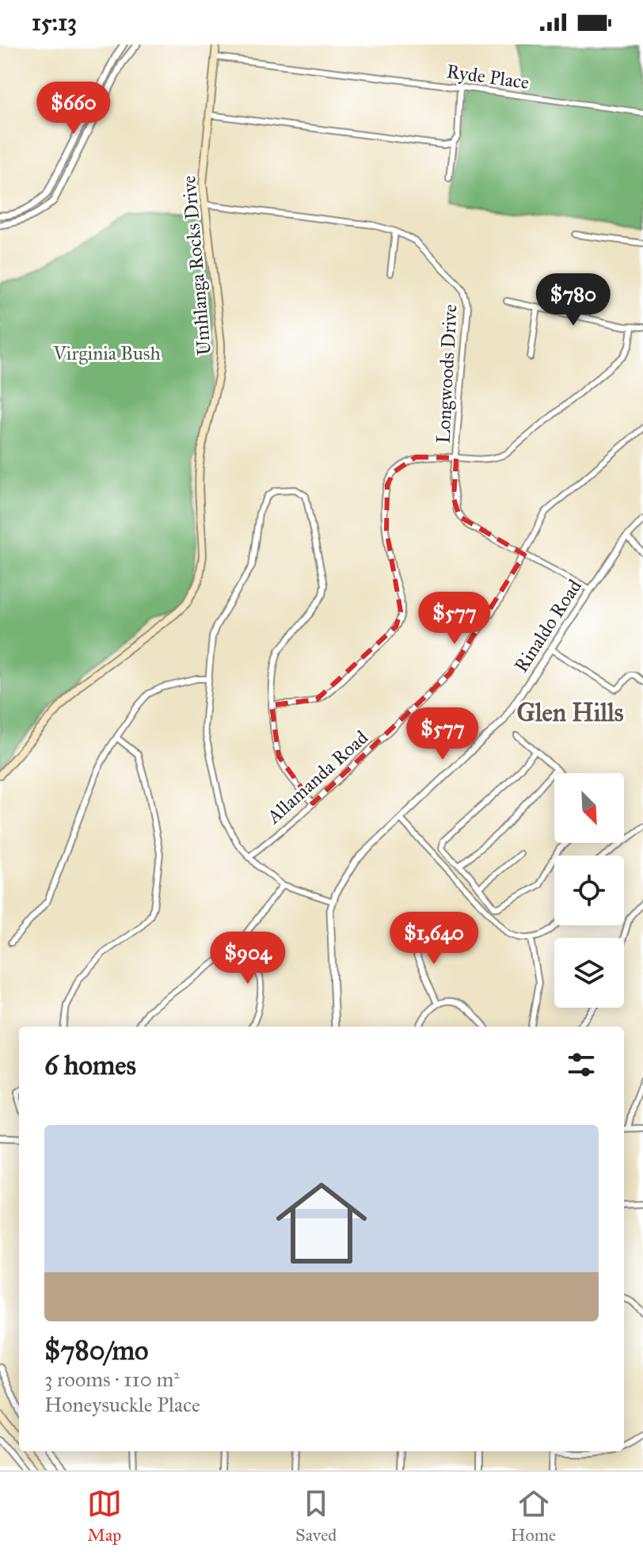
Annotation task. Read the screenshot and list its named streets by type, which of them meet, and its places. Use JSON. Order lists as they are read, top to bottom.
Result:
{
  "streets": {
    "main road": ["Umhlanga Rocks Drive"],
    "street": [
      "Ryde Place",
      "Longwoods Drive",
      "Rinaldo Road",
      "Allamanda Road"
    ]
  },
  "crossings": [
    ["Ryde Place", "Umhlanga Rocks Drive"],
    ["Umhlanga Rocks Drive", "Longwoods Drive"],
    ["Longwoods Drive", "Rinaldo Road"],
    ["Longwoods Drive", "Allamanda Road"]
  ],
  "districts": ["Glen Hills"],
  "parks": ["Virginia Bush"],
  "north": "bottom right",
  "page": {
    "status": "15:13",
    "price": [
      "$660",
      "$780",
      "$577",
      "$577",
      "$1,640",
      "$904"
    ],
    "heading": "6 homes",
    "list": [
      {
        "name": "$780/mo",
        "note": "3 rooms · 110 m² · Honeysuckle Place"
      }
    ],
    "tabs": ["Map", "Saved", "Home"]
  }
}
